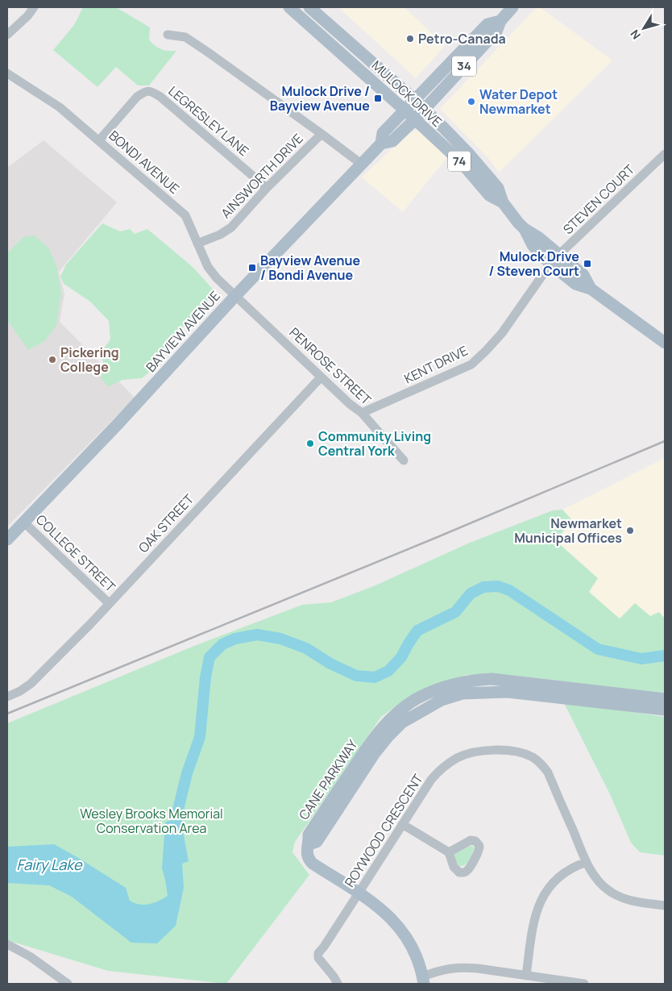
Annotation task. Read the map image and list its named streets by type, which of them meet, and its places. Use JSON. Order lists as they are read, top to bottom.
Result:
{
  "streets": {
    "main road": [
      "34",
      "MULOCK DRIVE",
      "74",
      "BAYVIEW AVENUE",
      "CANE PARKWAY"
    ],
    "street": [
      "LEGRESLEY LANE",
      "BONDI AVENUE",
      "AINSWORTH DRIVE",
      "STEVEN COURT",
      "KENT DRIVE",
      "PENROSE STREET",
      "OAK STREET",
      "COLLEGE STREET",
      "ROYWOOD CRESCENT"
    ]
  },
  "crossings": [
    ["34", "MULOCK DRIVE"],
    ["34", "BAYVIEW AVENUE"],
    ["MULOCK DRIVE", "STEVEN COURT"],
    ["MULOCK DRIVE", "BAYVIEW AVENUE"],
    ["MULOCK DRIVE", "KENT DRIVE"],
    ["LEGRESLEY LANE", "BONDI AVENUE"],
    ["LEGRESLEY LANE", "AINSWORTH DRIVE"],
    ["BONDI AVENUE", "AINSWORTH DRIVE"],
    ["BONDI AVENUE", "BAYVIEW AVENUE"],
    ["BONDI AVENUE", "PENROSE STREET"],
    ["STEVEN COURT", "KENT DRIVE"],
    ["BAYVIEW AVENUE", "PENROSE STREET"],
    ["BAYVIEW AVENUE", "COLLEGE STREET"],
    ["KENT DRIVE", "PENROSE STREET"],
    ["PENROSE STREET", "OAK STREET"],
    ["OAK STREET", "COLLEGE STREET"]
  ],
  "water": ["Fairy Lake"],
  "parks": ["Wesley Brooks Memorial Conservation Area"],
  "places": {
    "other": [
      "Petro-Canada",
      "Water Depot Newmarket",
      "Pickering College",
      "Community Living Central York",
      "Newmarket Municipal Offices"
    ],
    "transit": ["Mulock Drive / Bayview Avenue", "Mulock Drive / Steven Court", "Bayview Avenue / Bondi Avenue"]
  },
  "north": "bottom left"
}
